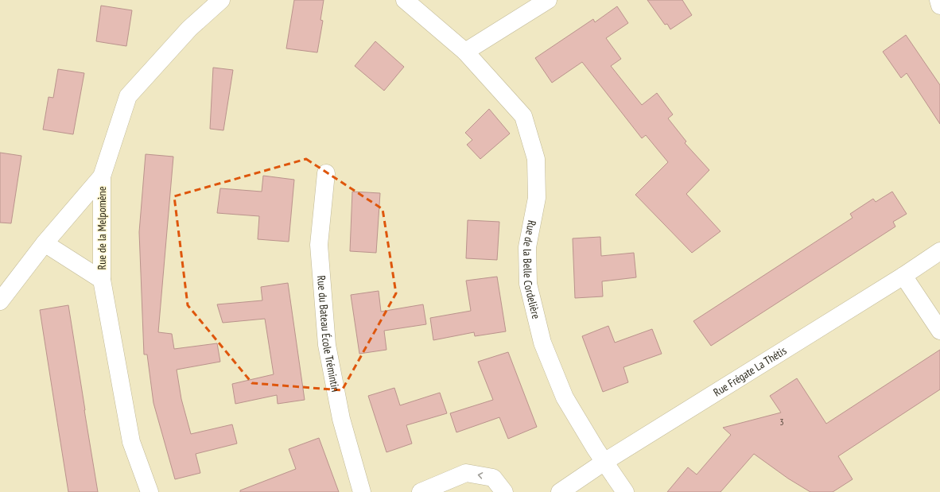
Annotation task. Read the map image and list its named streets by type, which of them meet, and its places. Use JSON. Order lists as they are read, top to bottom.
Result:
{
  "streets": {
    "street": [
      "Rue de la Melpomène",
      "Rue de la Belle Cordelière",
      "Rue du Bateau École Trémintin",
      "Rue Frégate La Thétis"
    ]
  },
  "crossings": [
    ["Rue de la Belle Cordelière", "Rue Frégate La Thétis"]
  ],
  "house_numbers": ["3"]
}
